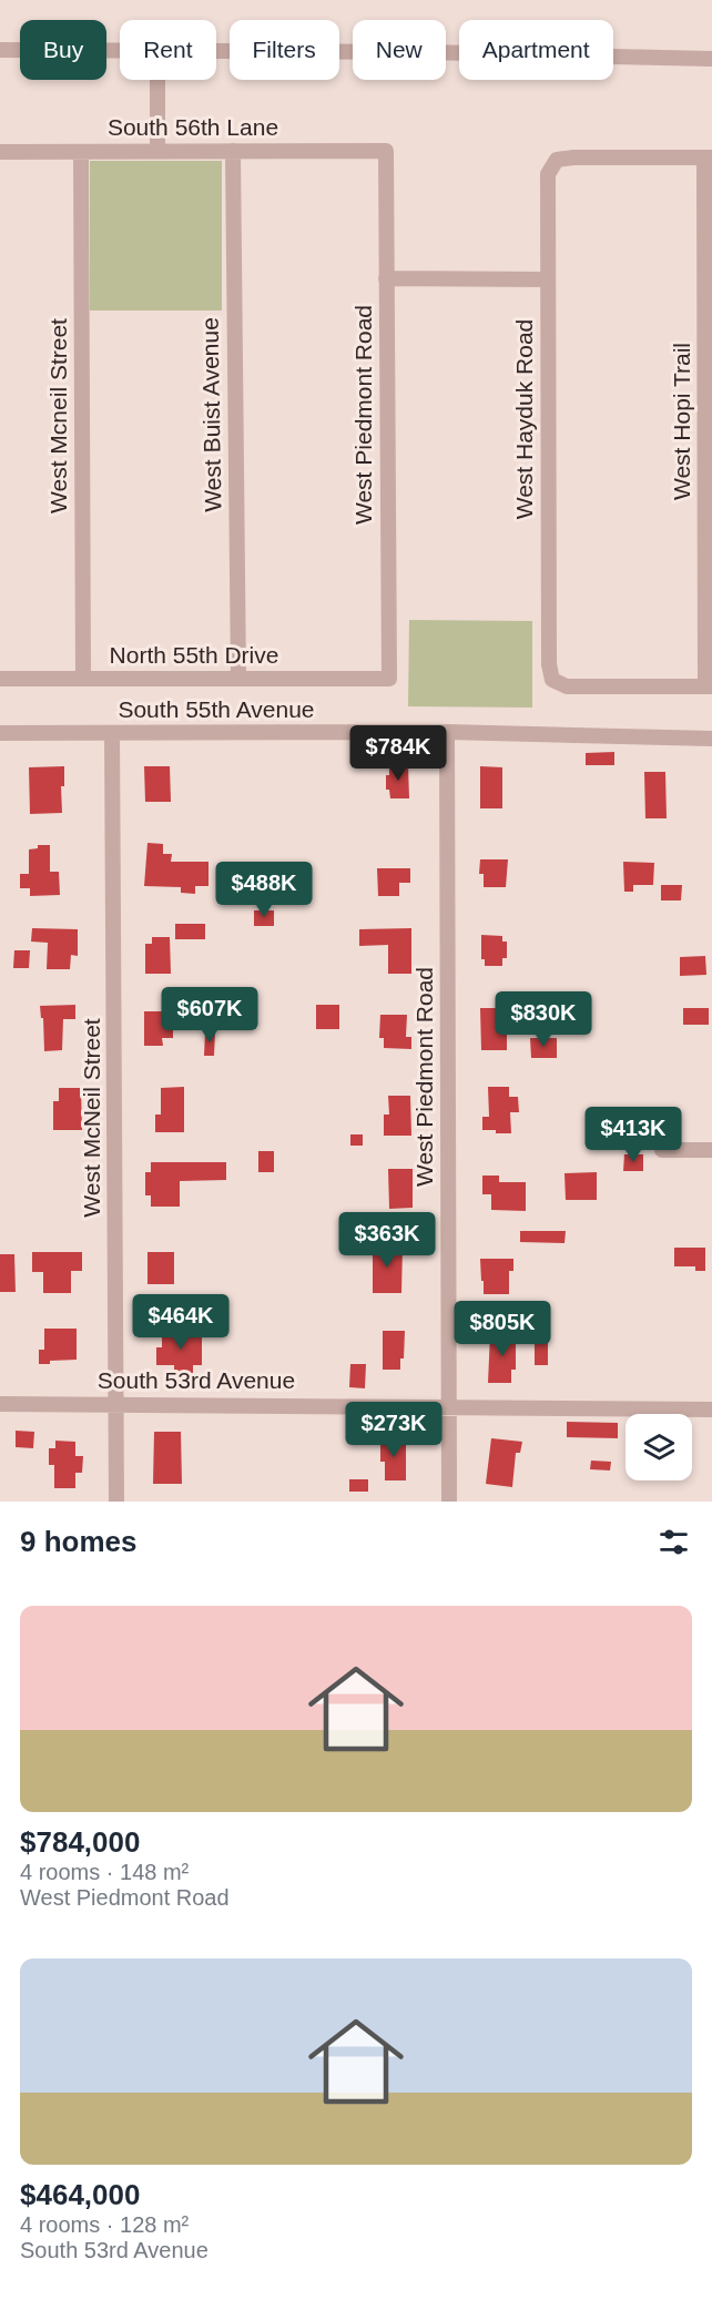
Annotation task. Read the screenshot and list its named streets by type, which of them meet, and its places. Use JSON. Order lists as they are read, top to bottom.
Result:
{
  "streets": {
    "street": [
      "South 56th Lane",
      "West Buist Avenue",
      "West Piedmont Road",
      "West Mcneil Street",
      "West Hayduk Road",
      "West Hopi Trail",
      "North 55th Drive",
      "South 55th Avenue",
      "West McNeil Street",
      "South 53rd Avenue"
    ]
  },
  "crossings": [
    ["South 56th Lane", "West Buist Avenue"],
    ["South 56th Lane", "West Piedmont Road"],
    ["South 56th Lane", "West Mcneil Street"],
    ["West Buist Avenue", "North 55th Drive"],
    ["West Piedmont Road", "North 55th Drive"],
    ["West Piedmont Road", "South 55th Avenue"],
    ["West Piedmont Road", "South 53rd Avenue"],
    ["West Mcneil Street", "North 55th Drive"],
    ["West Hayduk Road", "West Hopi Trail"],
    ["South 55th Avenue", "West McNeil Street"],
    ["West McNeil Street", "South 53rd Avenue"]
  ],
  "page": {
    "chip": [
      "Buy",
      "Rent",
      "Filters",
      "New",
      "Apartment"
    ],
    "price": [
      "$784K",
      "$488K",
      "$607K",
      "$830K",
      "$413K",
      "$363K",
      "$464K",
      "$805K",
      "$273K"
    ],
    "heading": "9 homes",
    "list": [
      {
        "name": "$784,000",
        "note": "4 rooms · 148 m² · West Piedmont Road"
      },
      {
        "name": "$464,000",
        "note": "4 rooms · 128 m² · South 53rd Avenue"
      }
    ]
  }
}
